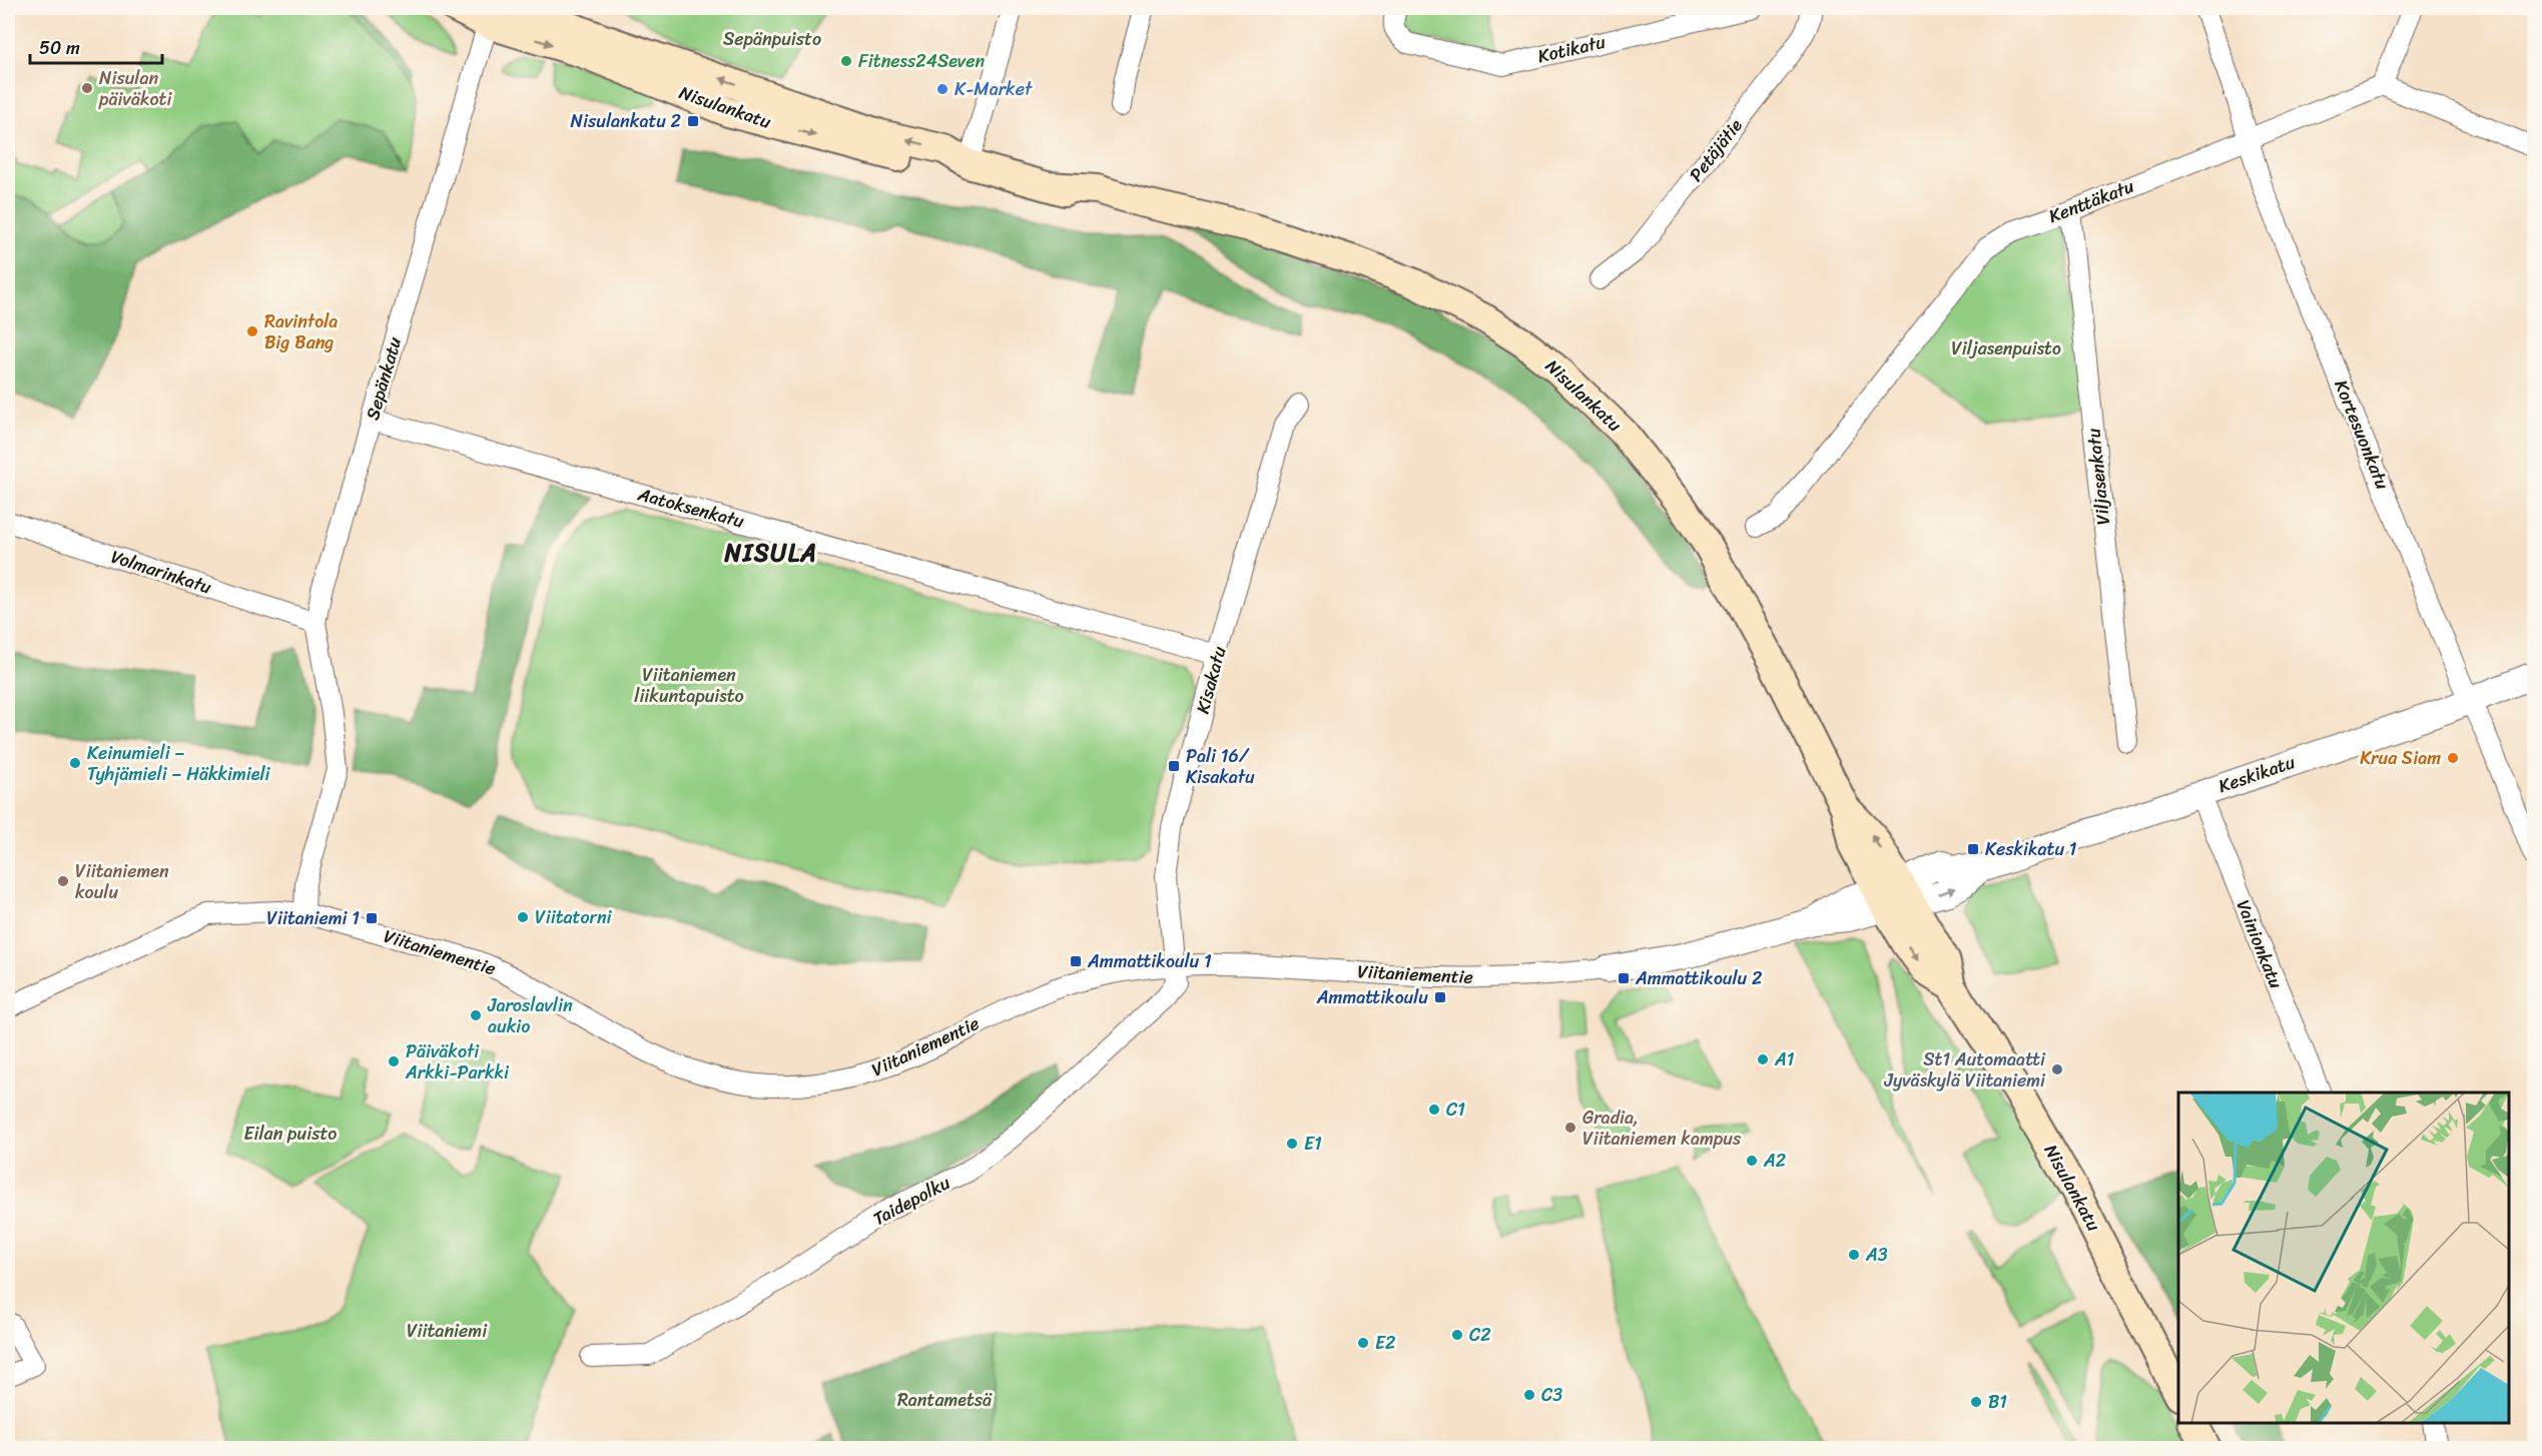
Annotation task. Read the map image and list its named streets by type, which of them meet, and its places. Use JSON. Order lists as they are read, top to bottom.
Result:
{
  "streets": {
    "main road": ["Nisulankatu"],
    "street": [
      "Kotikatu",
      "Petäjätie",
      "Kenttäkatu",
      "Sepänkatu",
      "Kortesuonkatu",
      "Viljasenkatu",
      "Aatoksenkatu",
      "Volmarinkatu",
      "Kisakatu",
      "Keskikatu",
      "Vainionkatu",
      "Viitaniementie",
      "Taidepolku"
    ]
  },
  "crossings": [
    ["Nisulankatu", "Sepänkatu"],
    ["Nisulankatu", "Keskikatu"],
    ["Nisulankatu", "Viitaniementie"],
    ["Kenttäkatu", "Kortesuonkatu"],
    ["Kenttäkatu", "Viljasenkatu"],
    ["Sepänkatu", "Aatoksenkatu"],
    ["Sepänkatu", "Volmarinkatu"],
    ["Sepänkatu", "Viitaniementie"],
    ["Kortesuonkatu", "Keskikatu"],
    ["Aatoksenkatu", "Kisakatu"],
    ["Kisakatu", "Viitaniementie"],
    ["Kisakatu", "Taidepolku"],
    ["Keskikatu", "Vainionkatu"],
    ["Keskikatu", "Viitaniementie"],
    ["Viitaniementie", "Taidepolku"]
  ],
  "districts": ["NISULA"],
  "parks": [
    "Sepänpuisto",
    "Viljasenpuisto",
    "Viitaniemen liikuntapuisto",
    "Eilan puisto",
    "Viitaniemi",
    "Rantametsä"
  ],
  "places": {
    "other": [
      "Fitness24Seven",
      "Nisulan päiväkoti",
      "K-Market",
      "Ravintola Big Bang",
      "Krua Siam",
      "Keinumieli – Tyhjämieli – Häkkimieli",
      "Viitaniemen koulu",
      "Viitatorni",
      "Jaroslavlin aukio",
      "A1",
      "Päiväkoti Arkki-Parkki",
      "St1 Automaatti Jyväskylä Viitaniemi",
      "C1",
      "Gradia, Viitaniemen kampus",
      "E1",
      "A2",
      "A3",
      "C2",
      "E2",
      "C3",
      "B1"
    ],
    "transit": [
      "Nisulankatu 2",
      "Pali 16/ Kisakatu",
      "Keskikatu 1",
      "Viitaniemi 1",
      "Ammattikoulu 1",
      "Ammattikoulu 2",
      "Ammattikoulu"
    ]
  },
  "scale_bar": "50 m"
}
